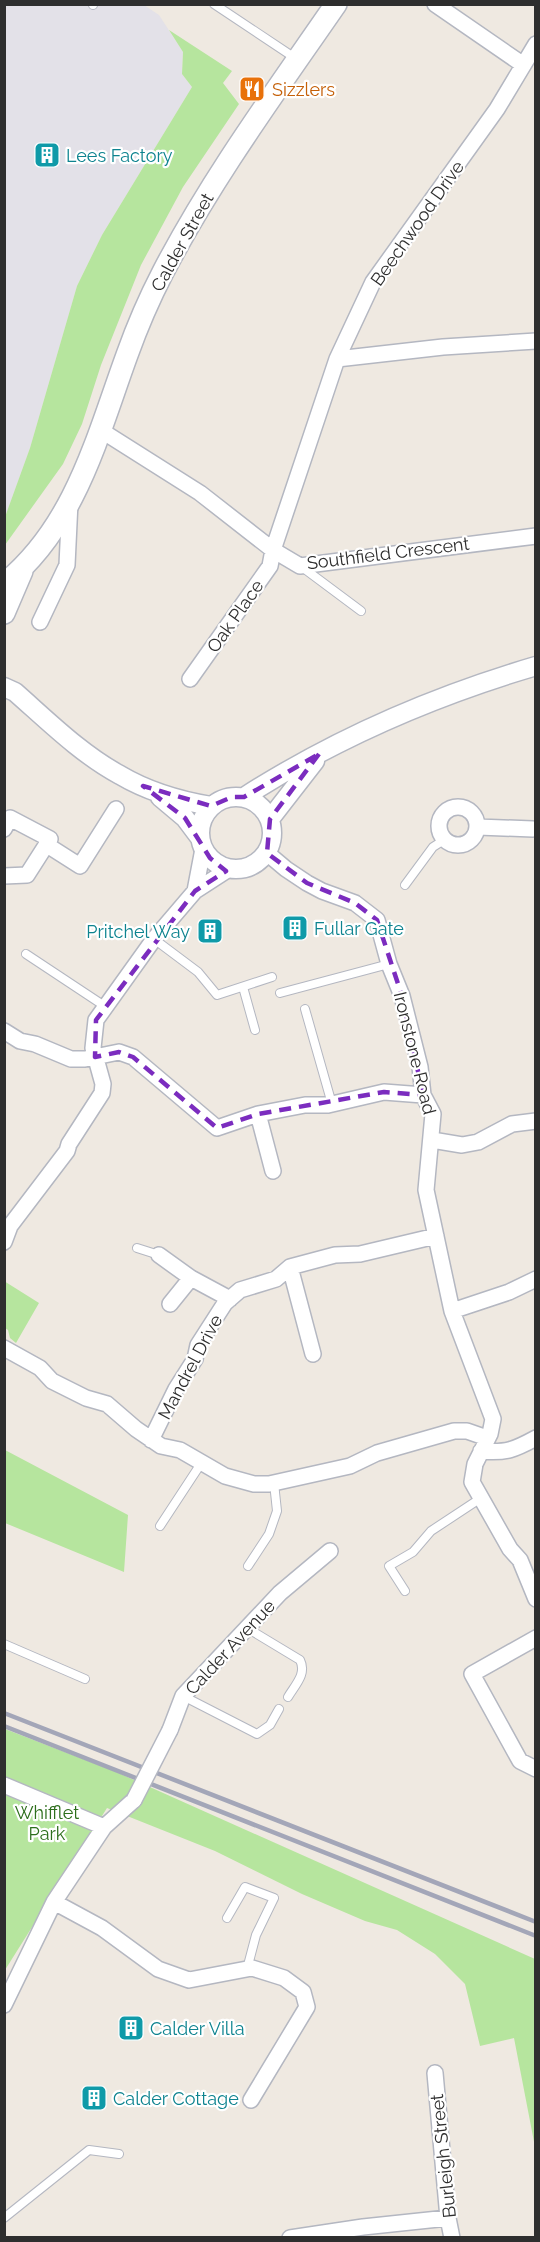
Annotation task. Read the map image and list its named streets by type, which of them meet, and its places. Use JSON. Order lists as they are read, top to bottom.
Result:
{
  "streets": {
    "main road": ["Calder Street"],
    "street": [
      "Beechwood Drive",
      "Southfield Crescent",
      "Oak Place",
      "Ironstone Road",
      "Mandrel Drive",
      "Calder Avenue",
      "Burleigh Street"
    ]
  },
  "crossings": [
    ["Beechwood Drive", "Southfield Crescent"],
    ["Beechwood Drive", "Oak Place"],
    ["Calder Street", "Southfield Crescent"],
    ["Southfield Crescent", "Oak Place"],
    ["Ironstone Road", "Mandrel Drive"]
  ],
  "parks": ["Whifflet Park"],
  "places": {
    "restaurant": ["Sizzlers"],
    "building": [
      "Lees Factory",
      "Fullar Gate",
      "Pritchel Way",
      "Calder Villa",
      "Calder Cottage"
    ]
  }
}
